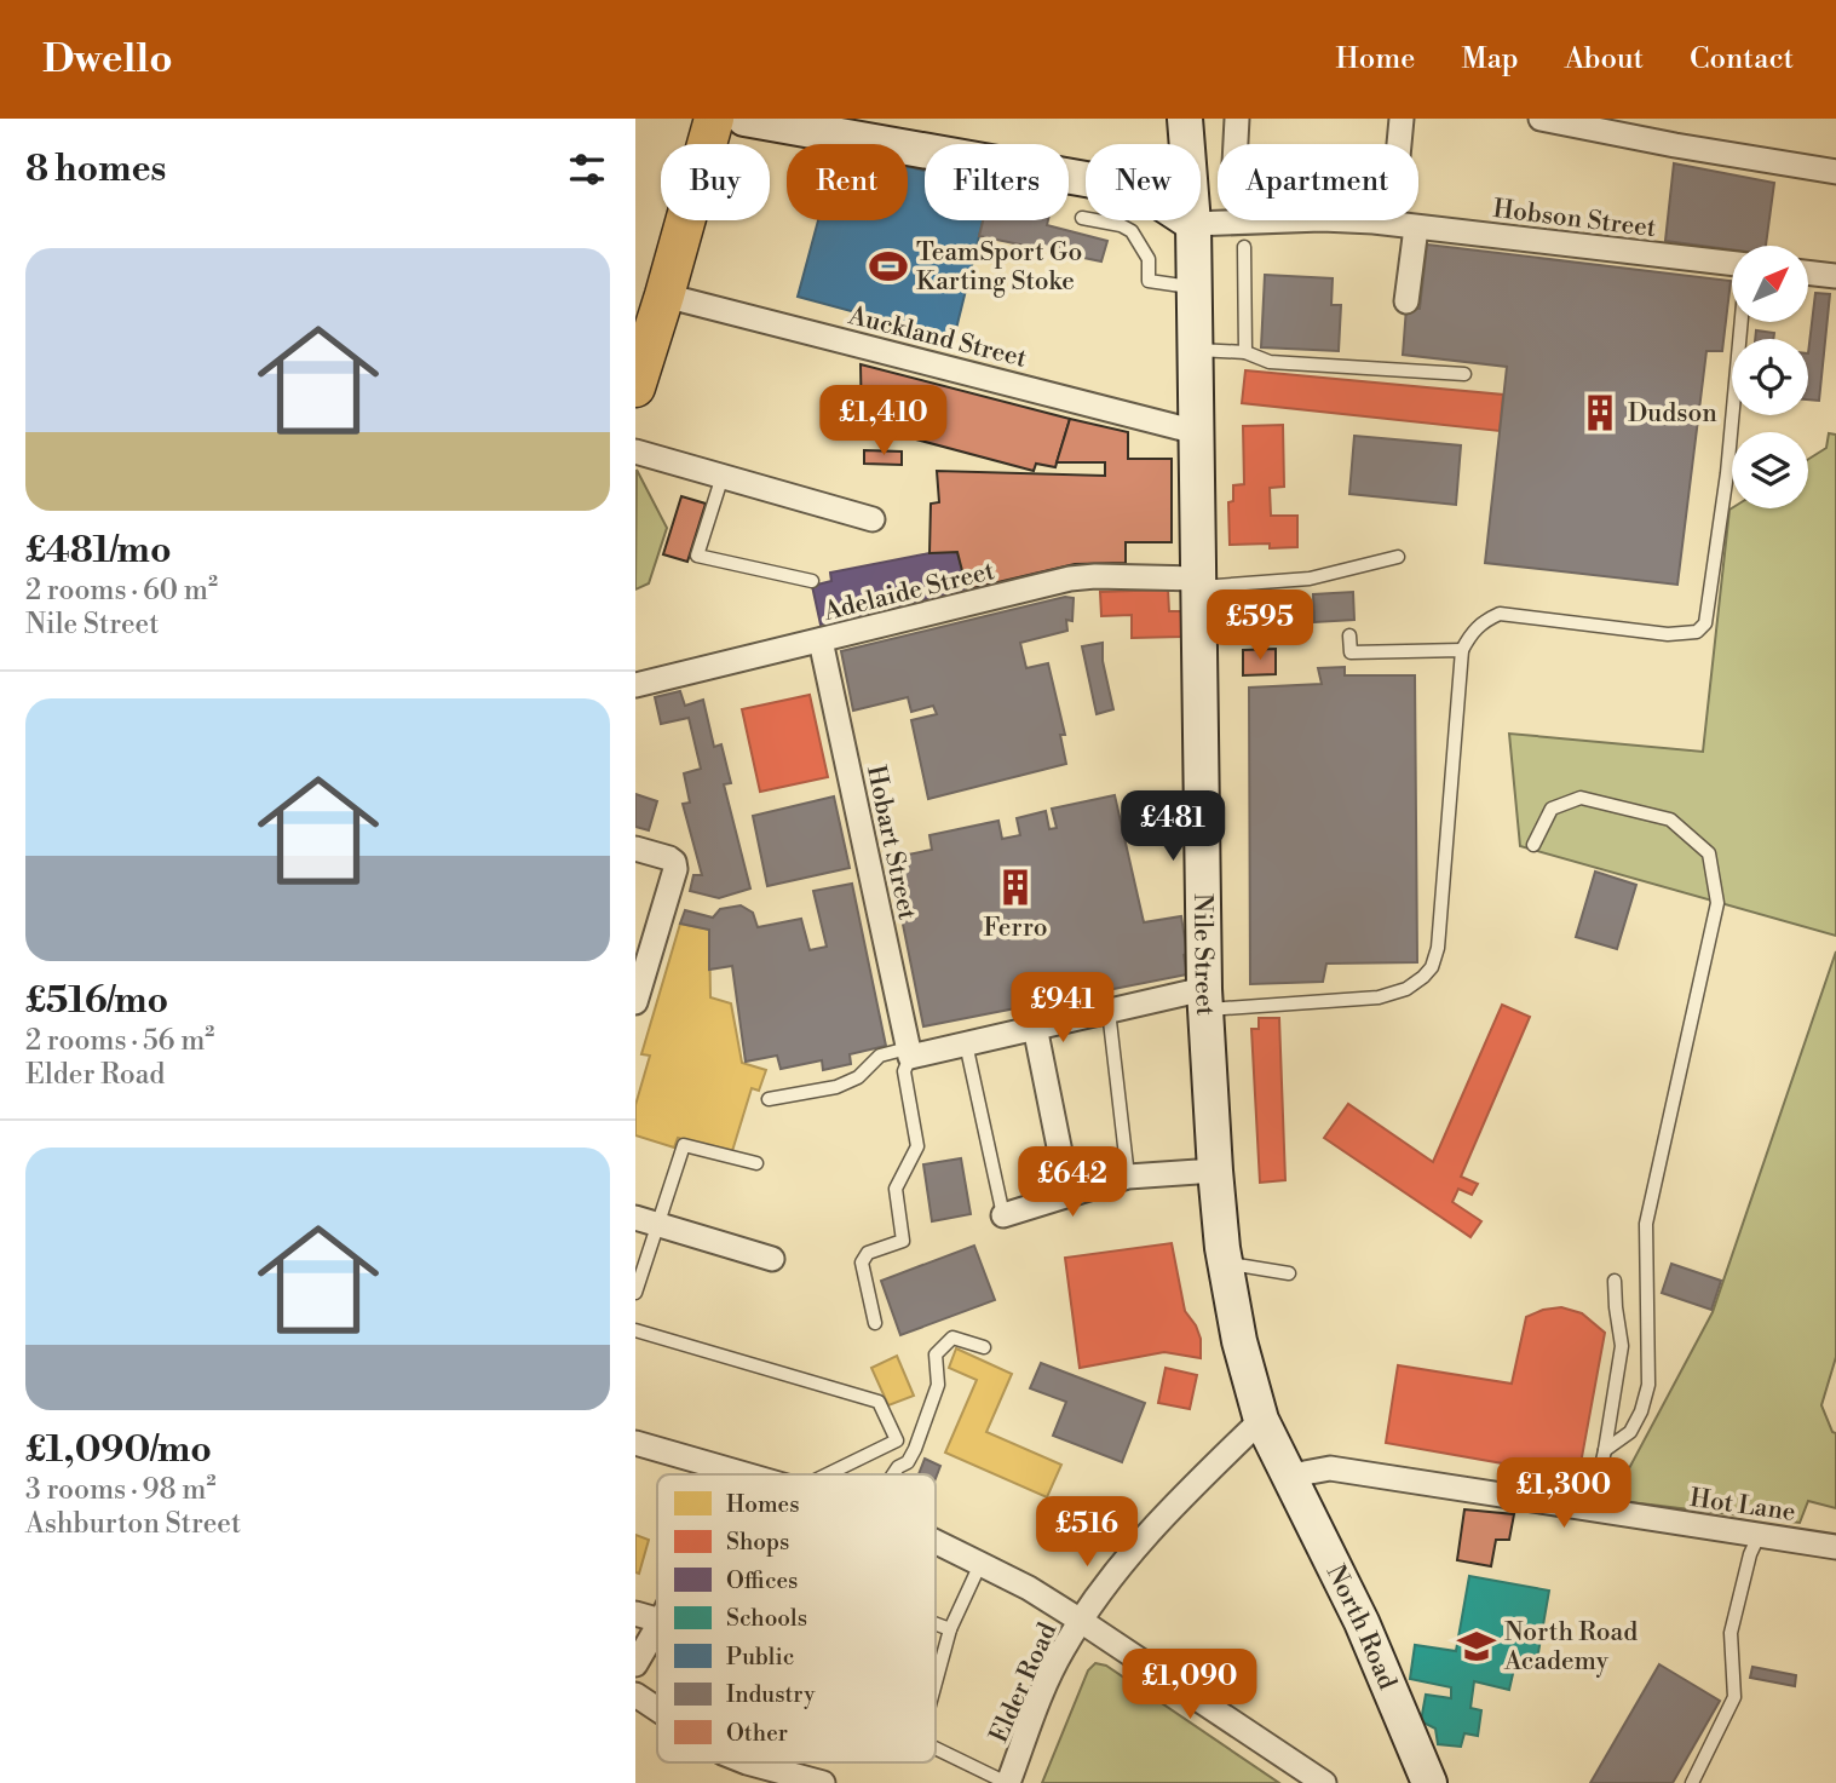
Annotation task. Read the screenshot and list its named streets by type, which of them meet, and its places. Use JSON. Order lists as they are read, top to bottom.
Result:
{
  "streets": {
    "main road": ["Nile Street", "North Road"],
    "street": [
      "Hobson Street",
      "Auckland Street",
      "Adelaide Street",
      "Hobart Street",
      "Hot Lane",
      "Elder Road"
    ]
  },
  "crossings": [
    ["Hobson Street", "Nile Street"],
    ["Auckland Street", "Nile Street"],
    ["Adelaide Street", "Hobart Street"],
    ["Adelaide Street", "Nile Street"],
    ["Nile Street", "Hot Lane"],
    ["Nile Street", "North Road"],
    ["Nile Street", "Elder Road"],
    ["Hot Lane", "North Road"]
  ],
  "places": {
    "sports": ["TeamSport Go Karting Stoke"],
    "building": ["Dudson", "Ferro"],
    "school or university": ["North Road Academy"]
  },
  "legend": [
    "Homes",
    "Shops",
    "Offices",
    "Schools",
    "Public",
    "Industry",
    "Other"
  ],
  "north": "top right",
  "page": {
    "header": "Dwello",
    "nav": [
      "Home",
      "Map",
      "About",
      "Contact"
    ],
    "heading": "8 homes",
    "chip": [
      "Buy",
      "Rent",
      "Filters",
      "New",
      "Apartment"
    ],
    "list": [
      {
        "name": "£481/mo",
        "note": "2 rooms · 60 m² · Nile Street"
      },
      {
        "name": "£516/mo",
        "note": "2 rooms · 56 m² · Elder Road"
      },
      {
        "name": "£1,090/mo",
        "note": "3 rooms · 98 m² · Ashburton Street"
      }
    ],
    "price": [
      "£1,410",
      "£595",
      "£481",
      "£941",
      "£642",
      "£1,300",
      "£516",
      "£1,090"
    ]
  }
}
